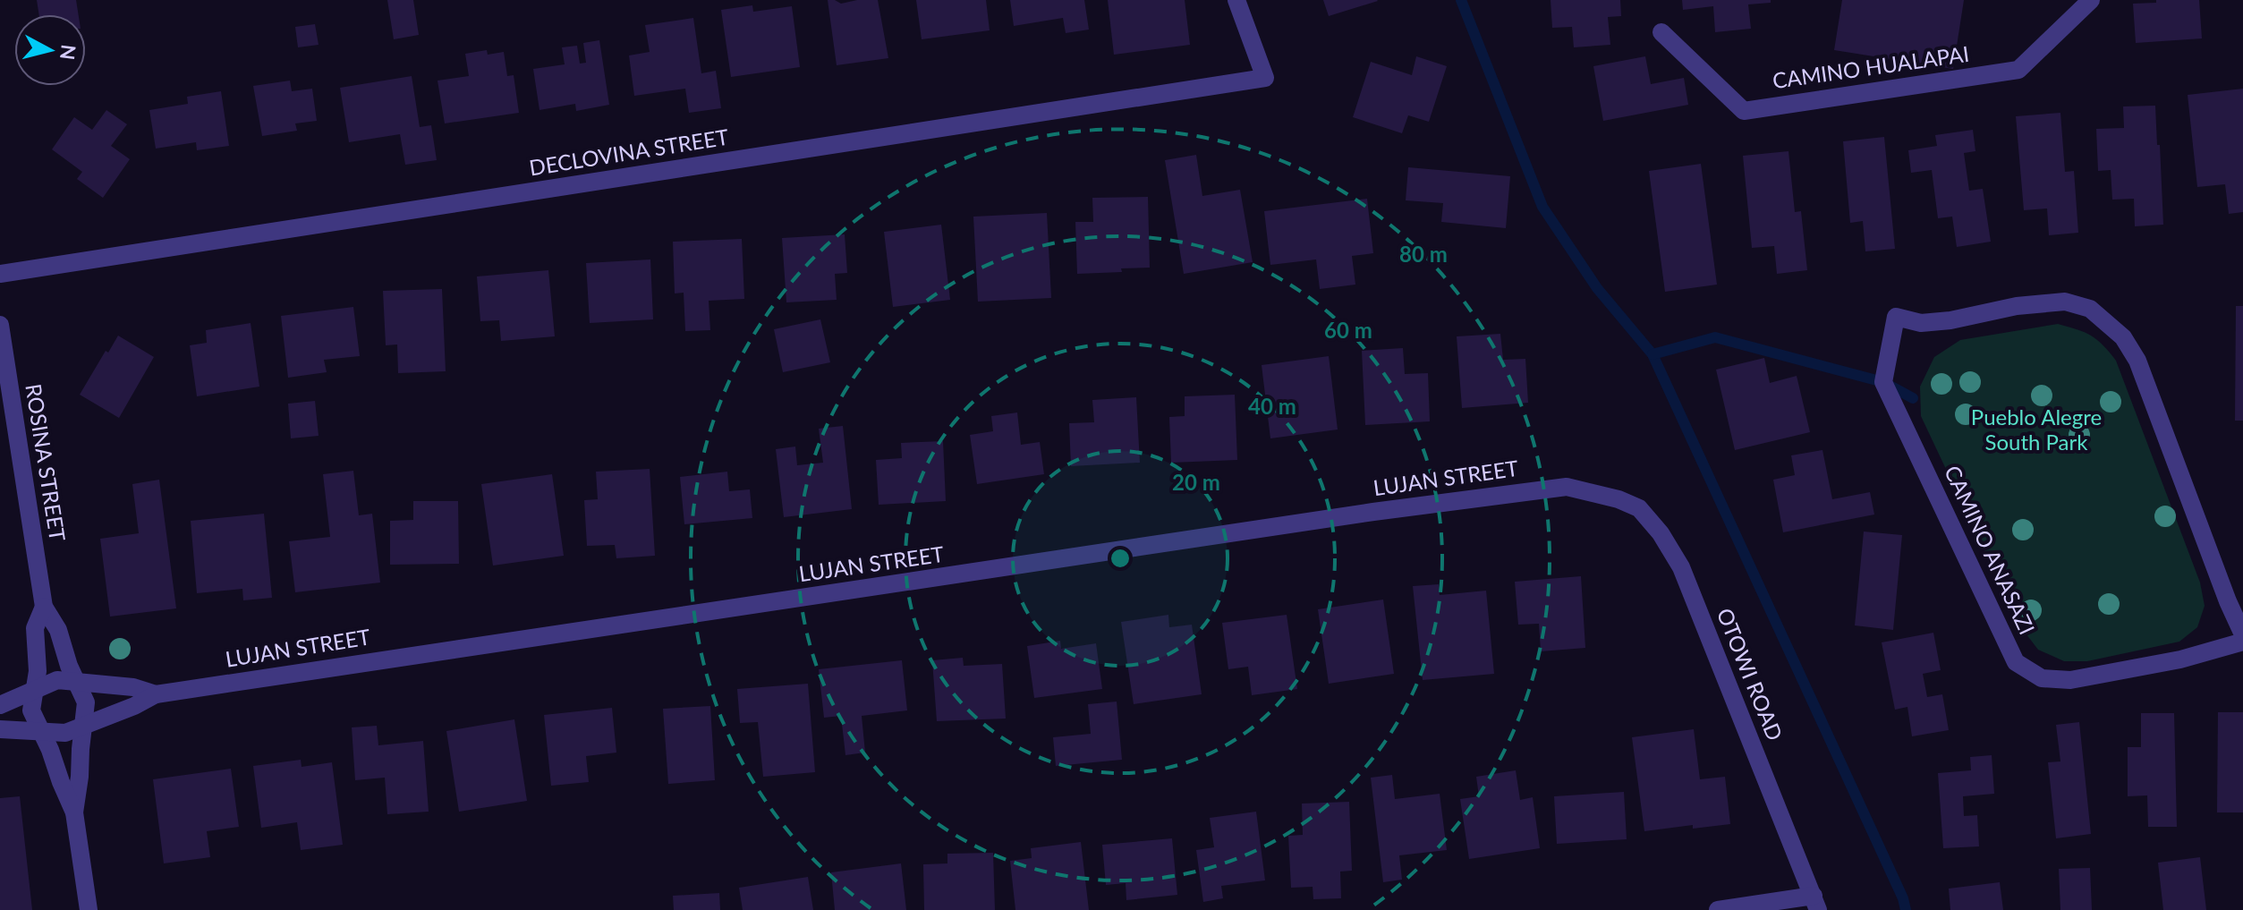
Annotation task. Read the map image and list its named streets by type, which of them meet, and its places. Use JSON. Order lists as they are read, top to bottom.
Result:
{
  "streets": {
    "street": [
      "CAMINO HUALAPAI",
      "DECLOVINA STREET",
      "ROSINA STREET",
      "LUJAN STREET",
      "CAMINO ANASAZI",
      "OTOWI ROAD"
    ]
  },
  "crossings": [
    ["ROSINA STREET", "LUJAN STREET"],
    ["LUJAN STREET", "OTOWI ROAD"]
  ],
  "parks": ["Pueblo Alegre South Park"],
  "north": "right",
  "rings": [
    "80 m",
    "60 m",
    "40 m",
    "20 m"
  ]
}
